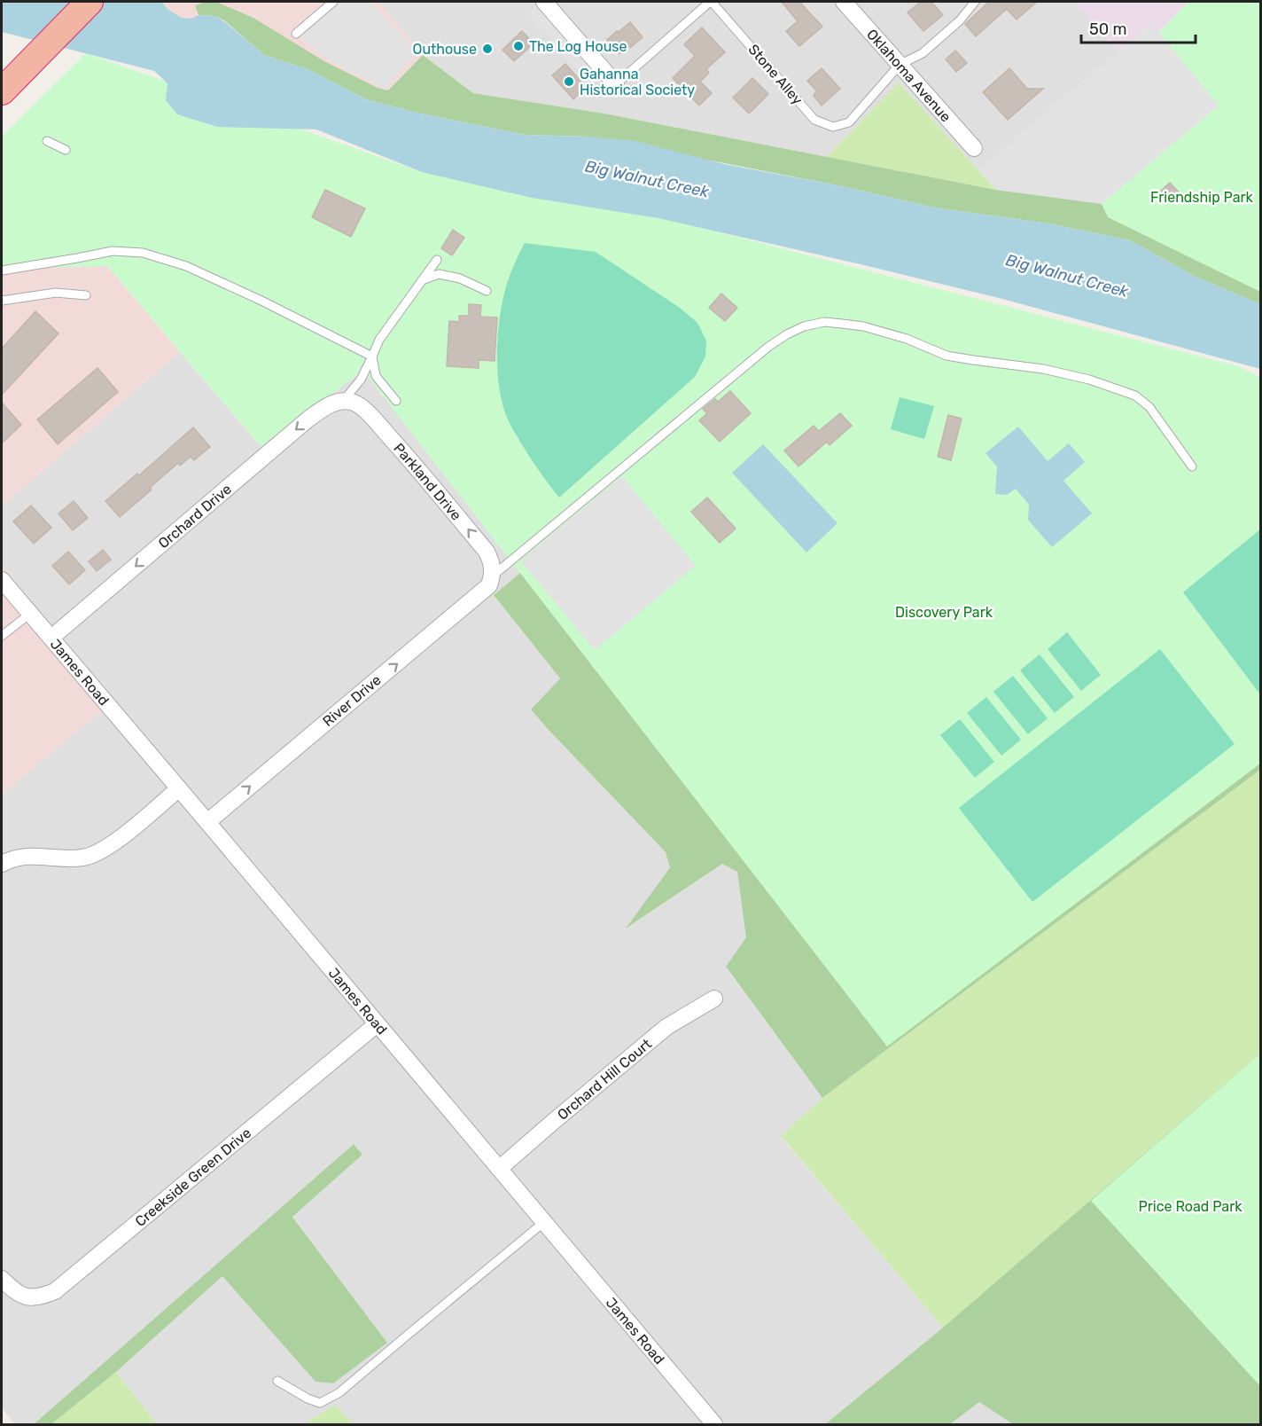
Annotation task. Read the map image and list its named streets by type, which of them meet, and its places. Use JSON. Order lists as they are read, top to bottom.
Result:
{
  "streets": {
    "street": [
      "Oklahoma Avenue",
      "Parkland Drive",
      "Orchard Drive",
      "James Road",
      "River Drive",
      "Orchard Hill Court",
      "Creekside Green Drive"
    ],
    "lane": ["Stone Alley"]
  },
  "crossings": [
    ["Stone Alley", "Oklahoma Avenue"],
    ["Parkland Drive", "Orchard Drive"],
    ["Parkland Drive", "River Drive"],
    ["Orchard Drive", "James Road"],
    ["James Road", "River Drive"],
    ["James Road", "Orchard Hill Court"],
    ["James Road", "Creekside Green Drive"]
  ],
  "one_way": ["Parkland Drive", "Orchard Drive", "River Drive"],
  "water": ["Big Walnut Creek"],
  "parks": ["Friendship Park", "Discovery Park", "Price Road Park"],
  "places": ["The Log House", "Outhouse", "Gahanna Historical Society"],
  "scale_bar": "50 m"
}
